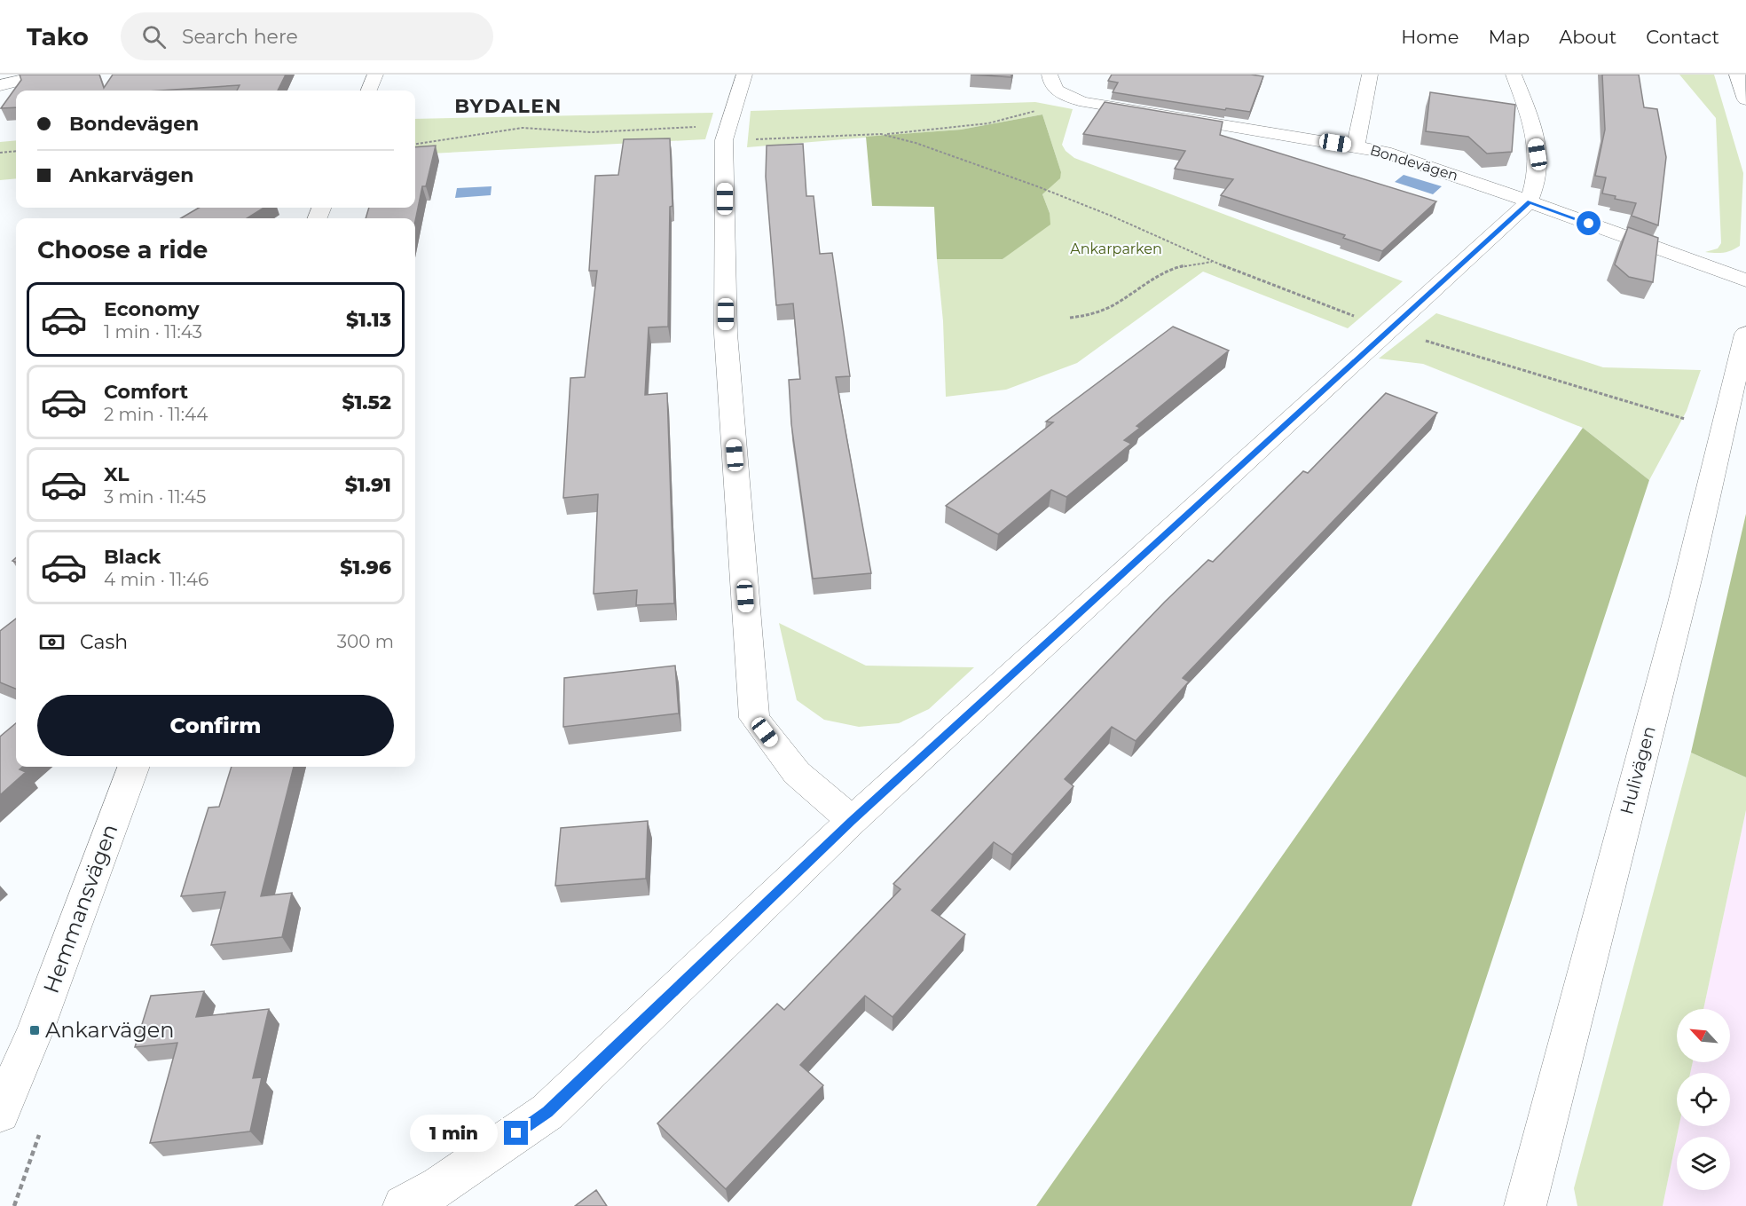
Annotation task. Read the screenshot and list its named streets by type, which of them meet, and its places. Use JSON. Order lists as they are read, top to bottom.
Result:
{
  "streets": {
    "street": ["Bondevägen", "Hulivägen", "Hemmansvägen"]
  },
  "districts": ["BYDALEN"],
  "parks": ["Ankarparken"],
  "places": {
    "transit": ["Ankarvägen"]
  },
  "north": "top left",
  "page": {
    "header": "Tako",
    "search": "Search here",
    "nav": [
      "Home",
      "Map",
      "About",
      "Contact"
    ],
    "banner": ["Bondevägen", "Ankarvägen"],
    "heading": "Choose a ride",
    "list": [
      {
        "name": "Economy",
        "note": "1 min · 11:43",
        "value": "$1.13"
      },
      {
        "name": "Comfort",
        "note": "2 min · 11:44",
        "value": "$1.52"
      },
      {
        "name": "XL",
        "note": "3 min · 11:45",
        "value": "$1.91"
      },
      {
        "name": "Black",
        "note": "4 min · 11:46",
        "value": "$1.96"
      }
    ],
    "pay": ["Cash", "300 m"],
    "buttons": "Confirm",
    "bubble": "1 min"
  }
}
